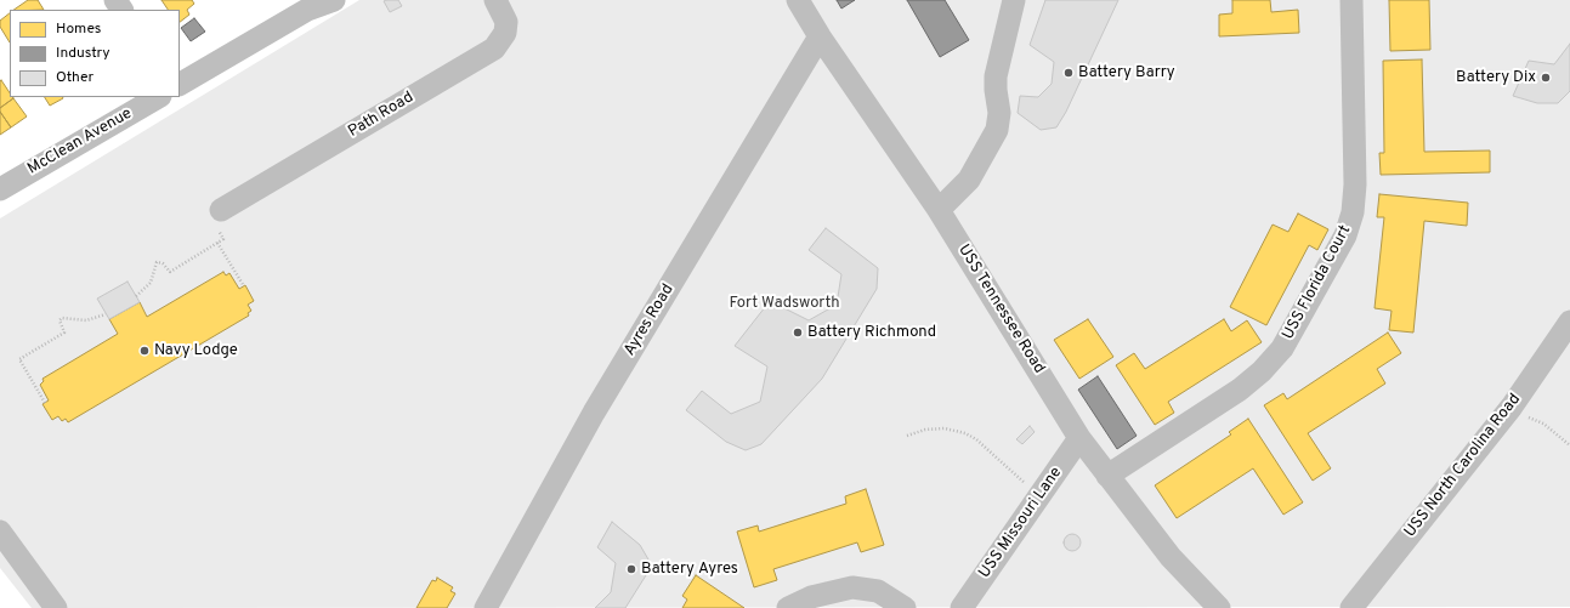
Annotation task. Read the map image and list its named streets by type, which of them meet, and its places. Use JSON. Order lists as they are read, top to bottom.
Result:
{
  "streets": {
    "street": [
      "Path Road",
      "McClean Avenue",
      "USS Florida Court",
      "USS Tennessee Road",
      "Ayres Road",
      "USS North Carolina Road",
      "USS Missouri Lane"
    ]
  },
  "crossings": [
    ["USS Florida Court", "USS Tennessee Road"],
    ["USS Tennessee Road", "Ayres Road"],
    ["USS Tennessee Road", "USS Missouri Lane"]
  ],
  "parks": ["Fort Wadsworth"],
  "places": [
    "Battery Barry",
    "Battery Dix",
    "Battery Richmond",
    "Navy Lodge",
    "Battery Ayres"
  ],
  "legend": ["Homes", "Industry", "Other"]
}
